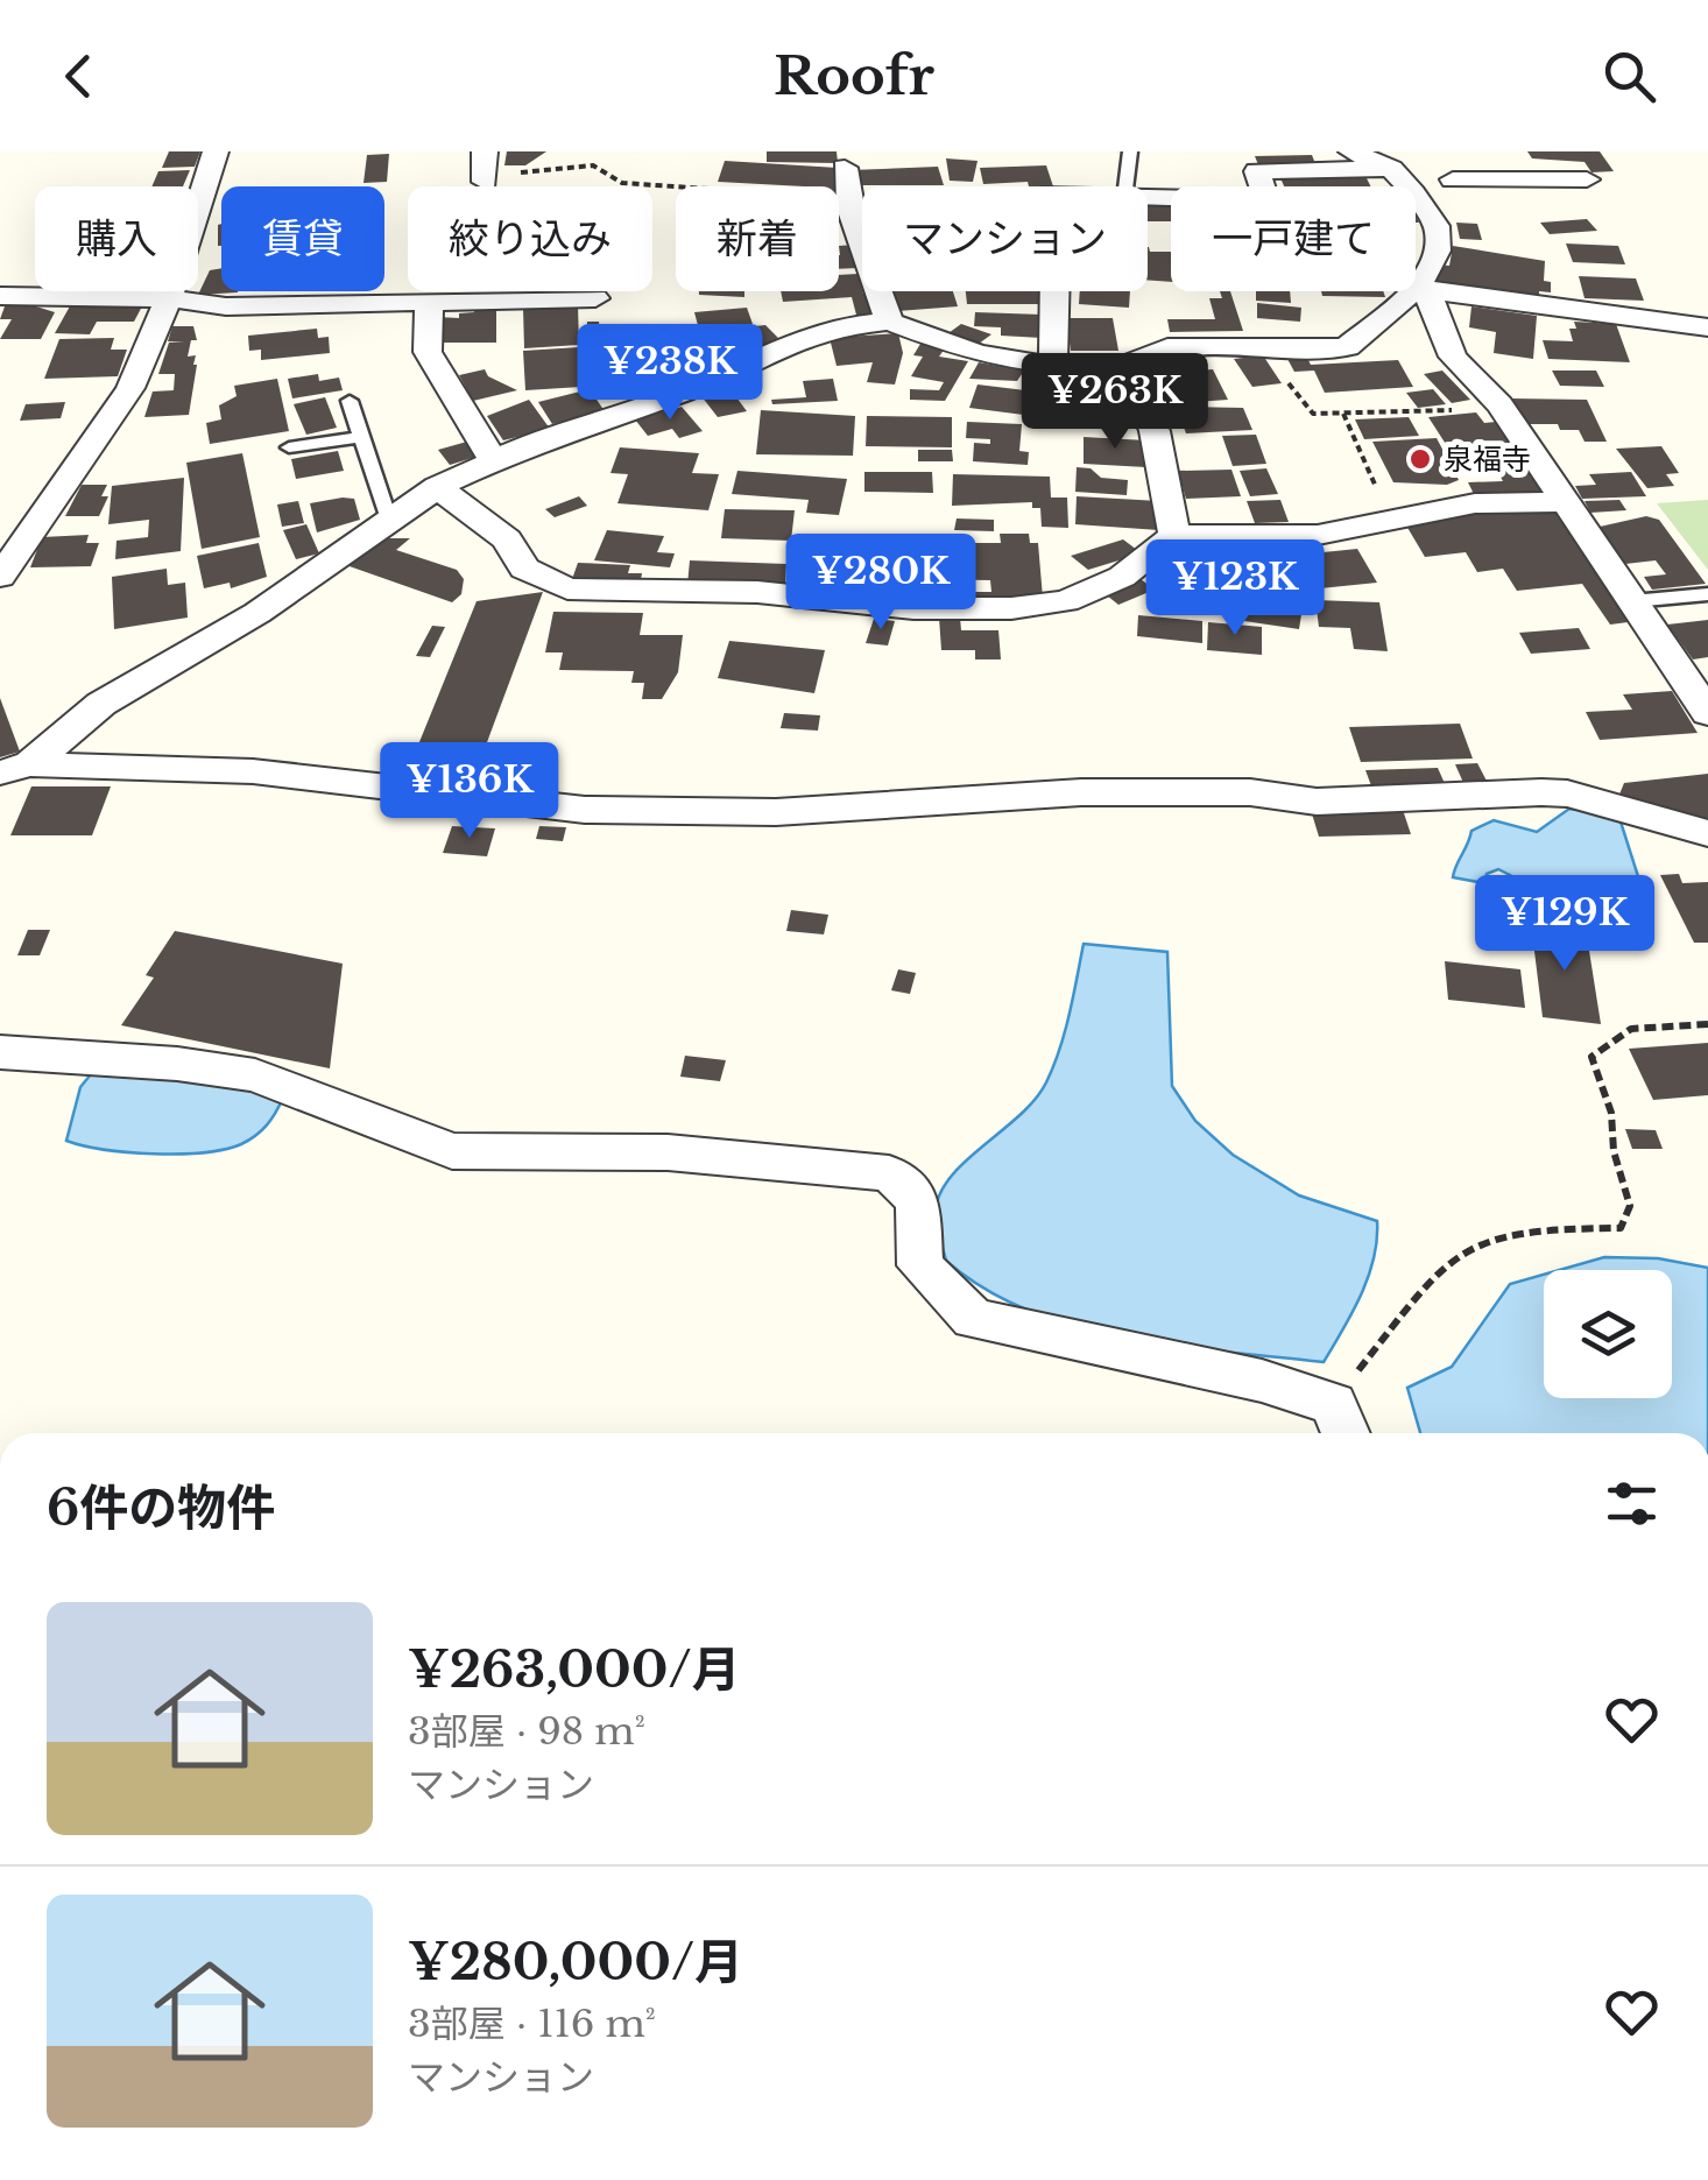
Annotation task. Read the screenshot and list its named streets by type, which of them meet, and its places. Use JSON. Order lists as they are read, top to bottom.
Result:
{
  "places": ["泉福寺"],
  "page": {
    "header": "Roofr",
    "chip": [
      "購入",
      "賃貸",
      "絞り込み",
      "新着",
      "マンション",
      "一戸建て"
    ],
    "price": [
      "¥238K",
      "¥263K",
      "¥280K",
      "¥123K",
      "¥136K",
      "¥129K"
    ],
    "heading": "6件の物件",
    "list": [
      {
        "name": "¥263,000/月",
        "note": "3部屋 · 98 m² · マンション"
      },
      {
        "name": "¥280,000/月",
        "note": "3部屋 · 116 m² · マンション"
      }
    ]
  }
}
